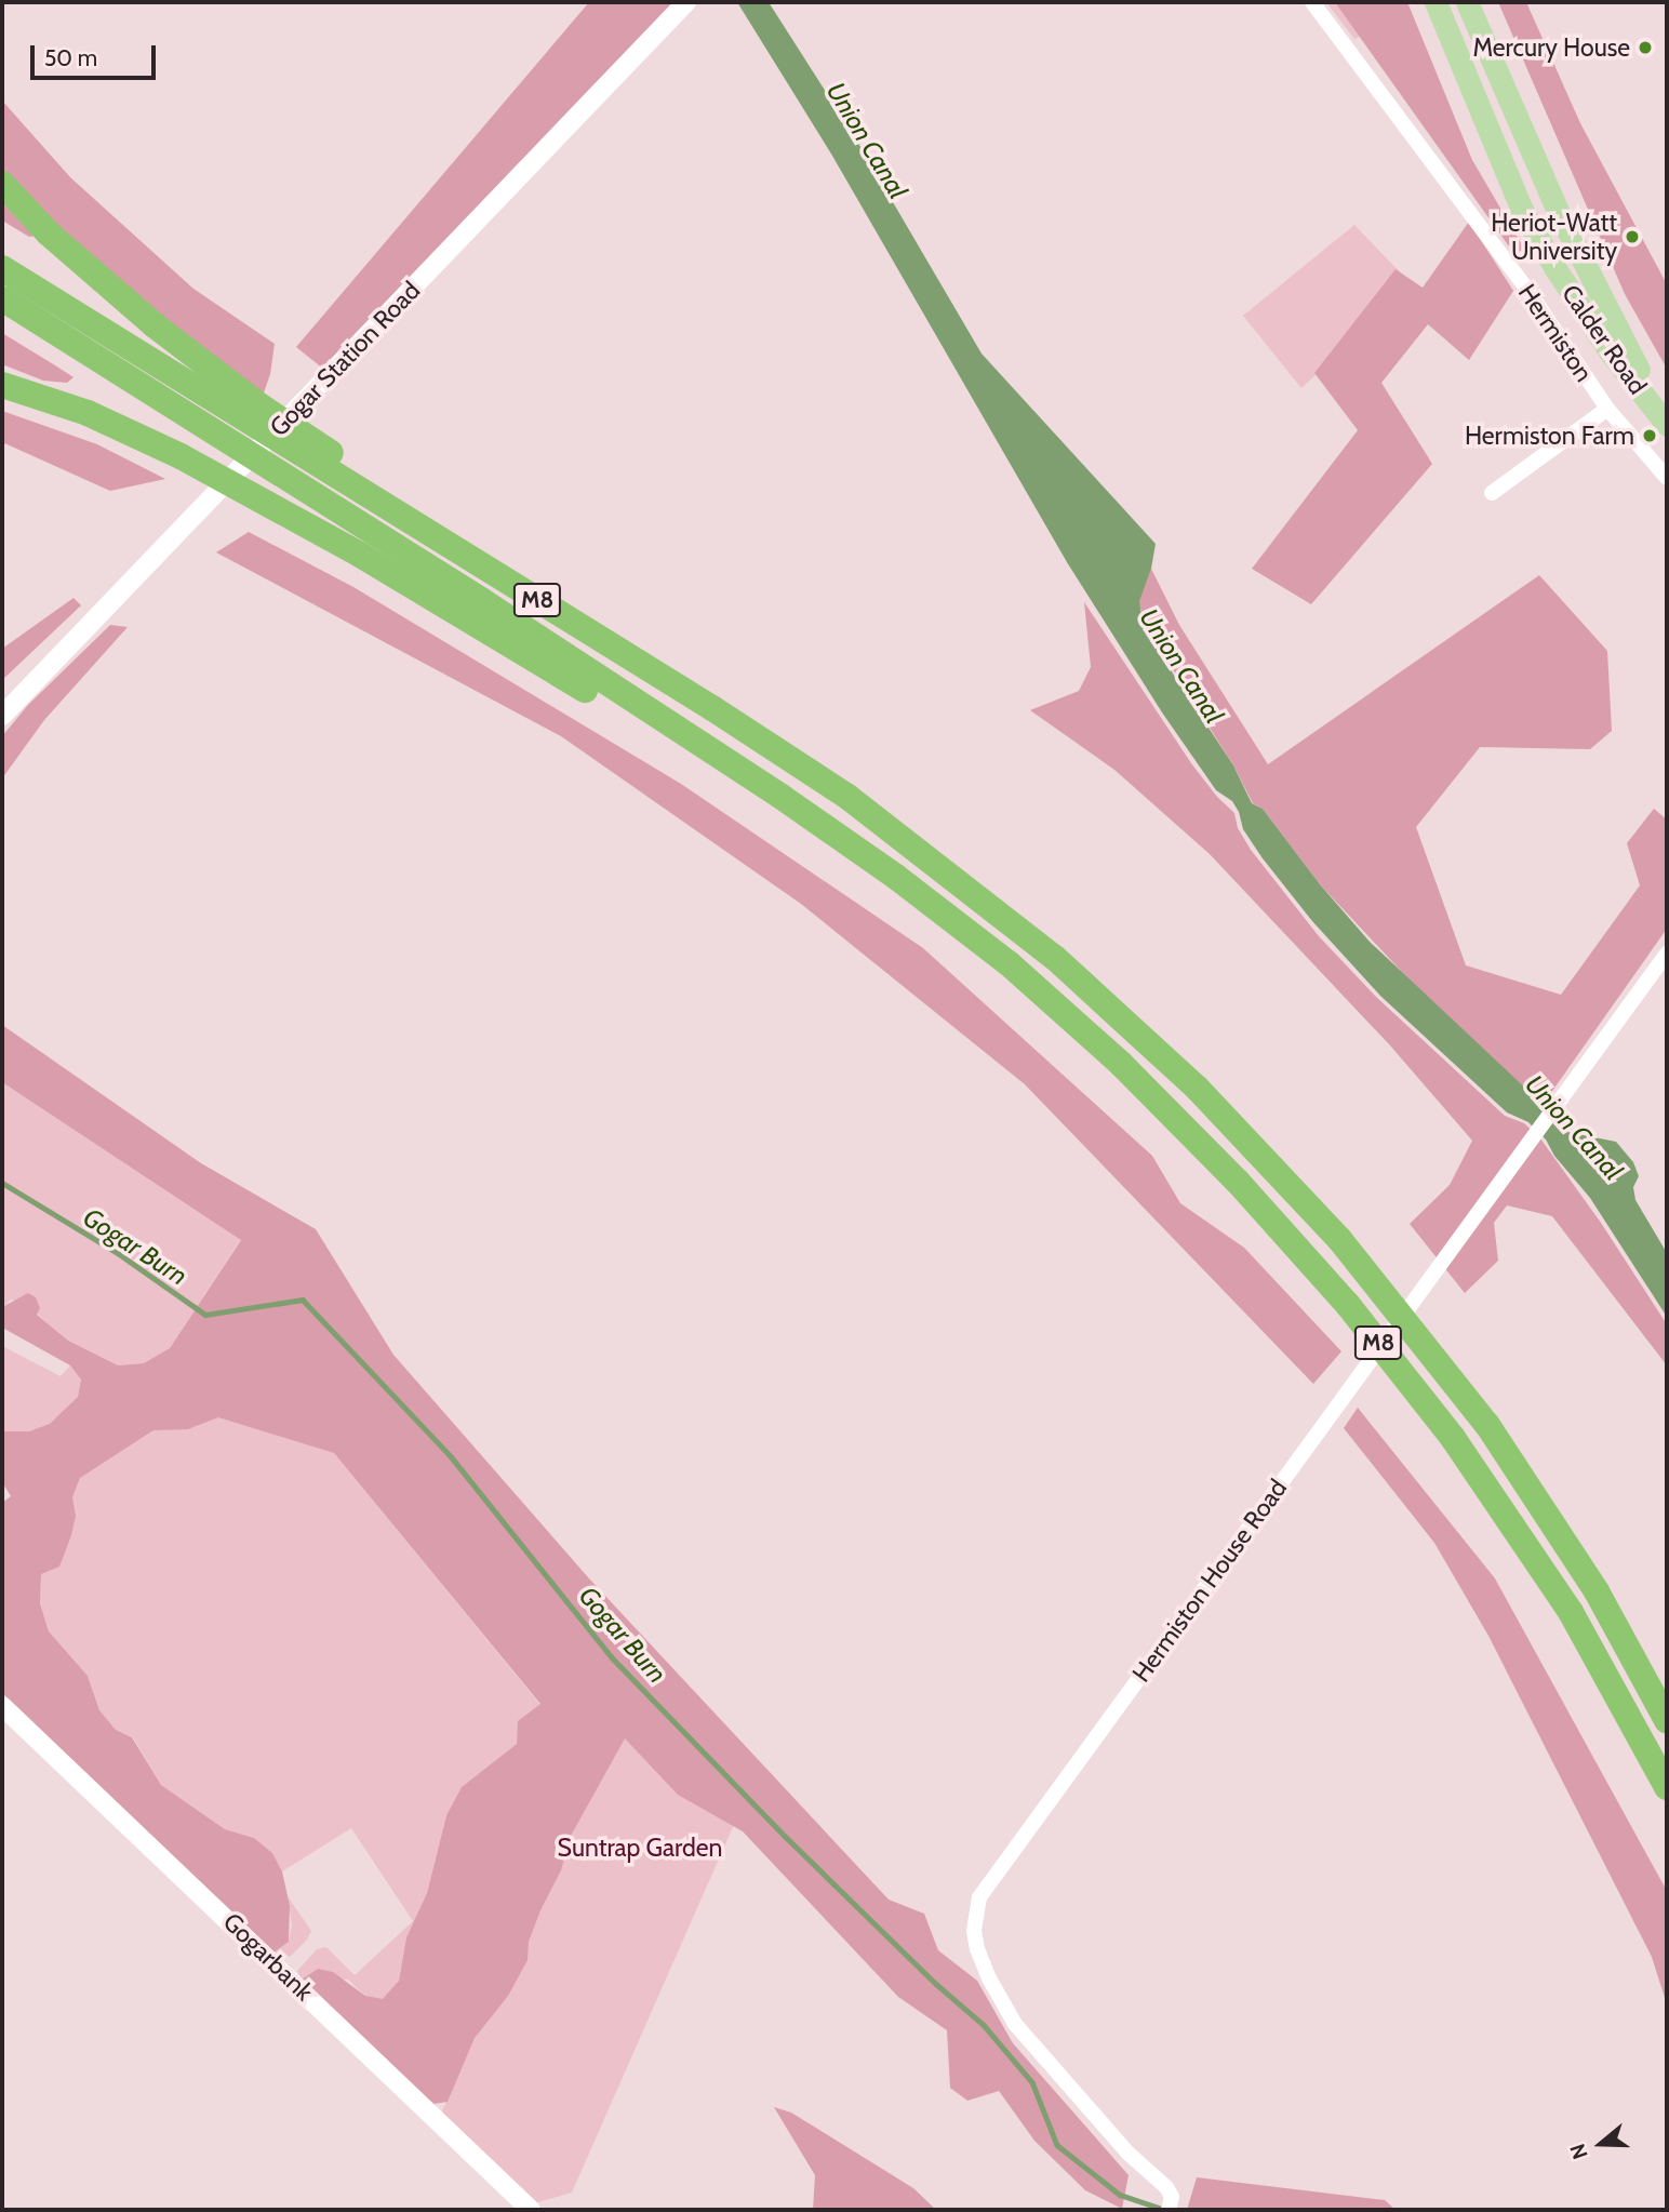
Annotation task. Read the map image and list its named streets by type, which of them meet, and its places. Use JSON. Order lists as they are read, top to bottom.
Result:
{
  "streets": {
    "highway": ["M8"],
    "main road": ["Calder Road"],
    "street": [
      "Hermiston",
      "Gogar Station Road",
      "Hermiston House Road",
      "Gogarbank"
    ]
  },
  "water": ["Union Canal", "Gogar Burn"],
  "parks": ["Suntrap Garden"],
  "places": ["Mercury House", "Heriot-Watt University", "Hermiston Farm"],
  "scale_bar": "50 m",
  "north": "left"
}
